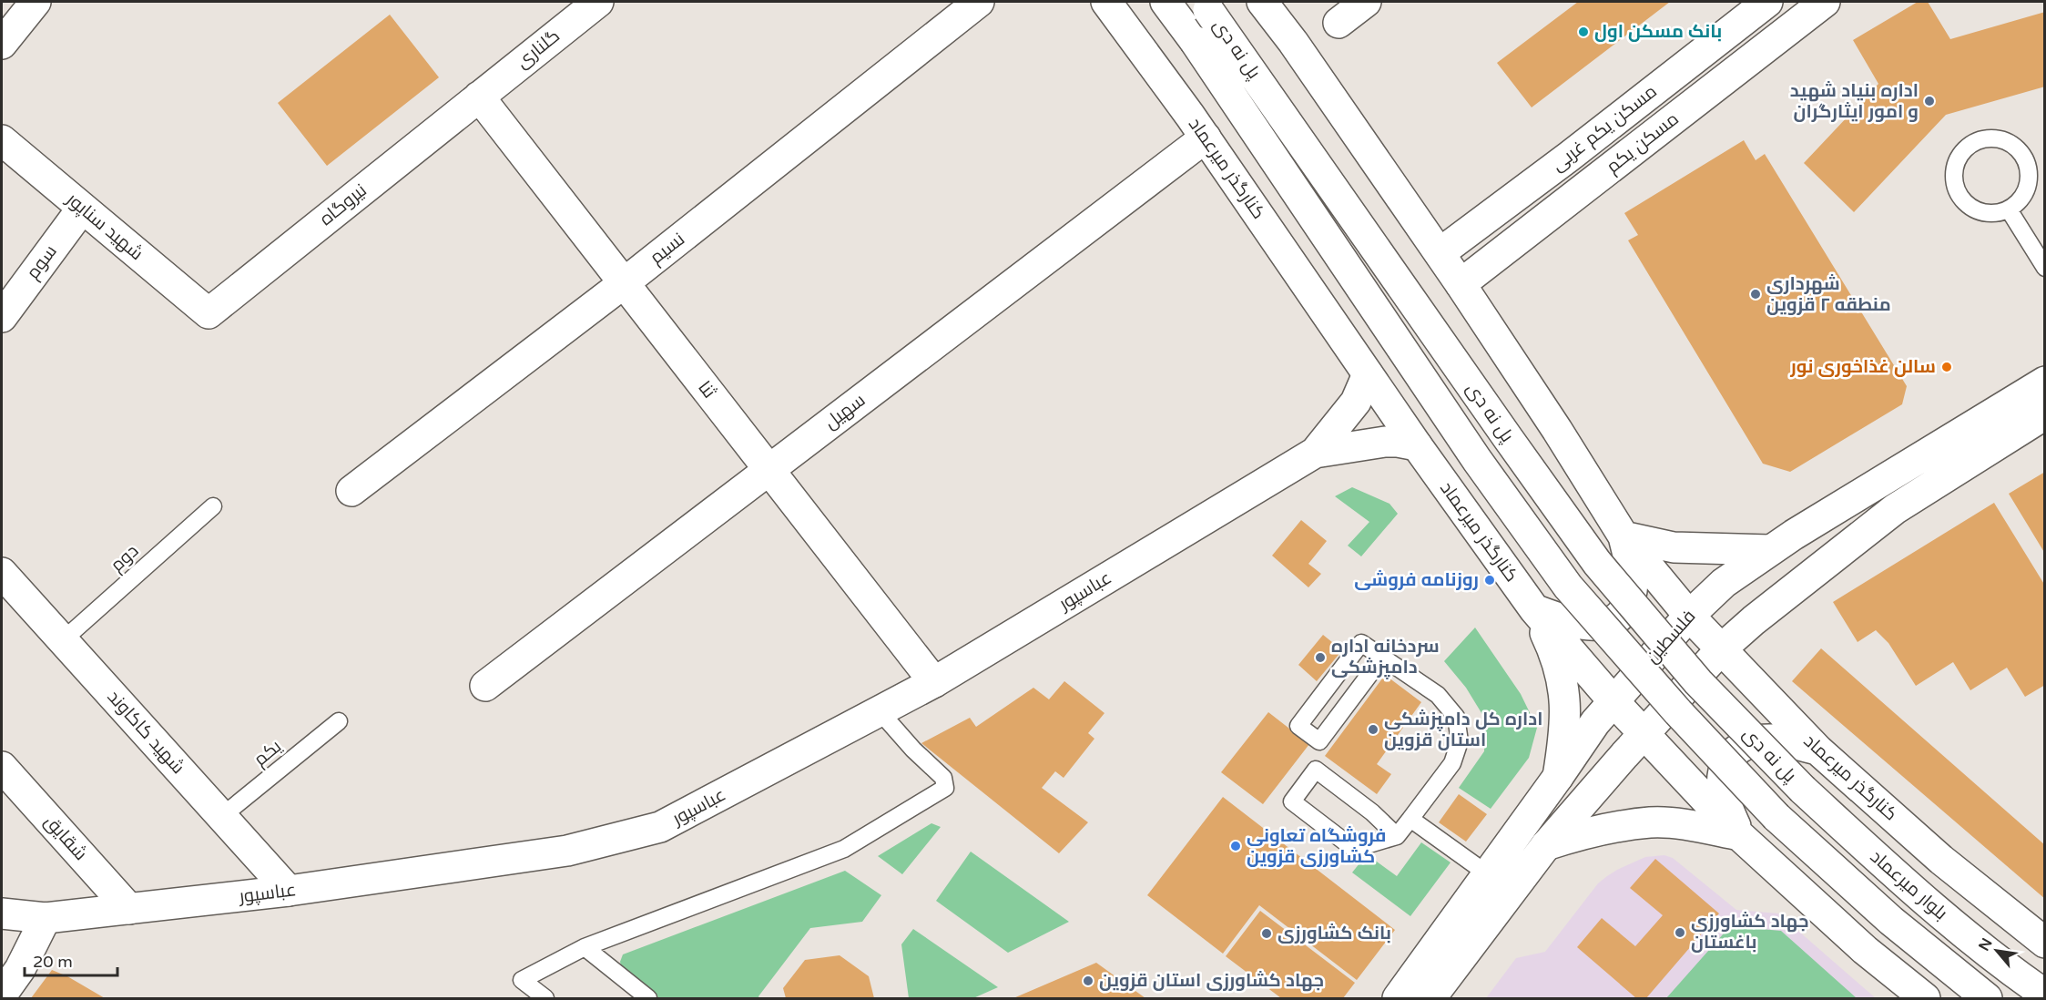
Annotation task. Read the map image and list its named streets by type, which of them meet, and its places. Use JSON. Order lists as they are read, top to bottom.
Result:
{
  "streets": {
    "main road": [
      "گلناری",
      "پل نه دی",
      "مسکن یکم غربی",
      "مسکن یکم",
      "کنارگذر میرعماد",
      "نیروگاه",
      "شهید سناپور",
      "نسیم",
      "سوم",
      "ثنا",
      "سهیل",
      "عباسپور",
      "فلسطین",
      "شهید کاکاوند",
      "شقایق",
      "بلوار میرعماد"
    ],
    "lane": ["دوم", "یکم"]
  },
  "crossings": [
    ["گلناری", "نیروگاه"],
    ["گلناری", "ثنا"],
    ["پل نه دی", "بلوار میرعماد"],
    ["مسکن یکم غربی", "کنارگذر میرعماد"],
    ["مسکن یکم", "کنارگذر میرعماد"],
    ["کنارگذر میرعماد", "سهیل"],
    ["کنارگذر میرعماد", "فلسطین"],
    ["نیروگاه", "شهید سناپور"],
    ["نیروگاه", "ثنا"],
    ["شهید سناپور", "سوم"],
    ["نسیم", "ثنا"],
    ["ثنا", "سهیل"],
    ["ثنا", "عباسپور"],
    ["دوم", "شهید کاکاوند"],
    ["عباسپور", "شهید کاکاوند"],
    ["عباسپور", "شقایق"],
    ["شهید کاکاوند", "یکم"]
  ],
  "places": [
    "بانک مسکن اول",
    "اداره بنیاد شهید و امور ایثارگران",
    "شهرداری منطقه ۲ قزوین",
    "سالن غذاخوری نور",
    "روزنامه فروشی",
    "سردخانه اداره دامپزشکی",
    "اداره کل دامپزشکی استان قزوین",
    "فروشگاه تعاونی کشاورزی قزوین",
    "جهاد کشاورزی باغستان",
    "بانک کشاورزی",
    "جهاد کشاورزی استان قزوین"
  ],
  "scale_bar": "20 m",
  "north": "top left"
}
